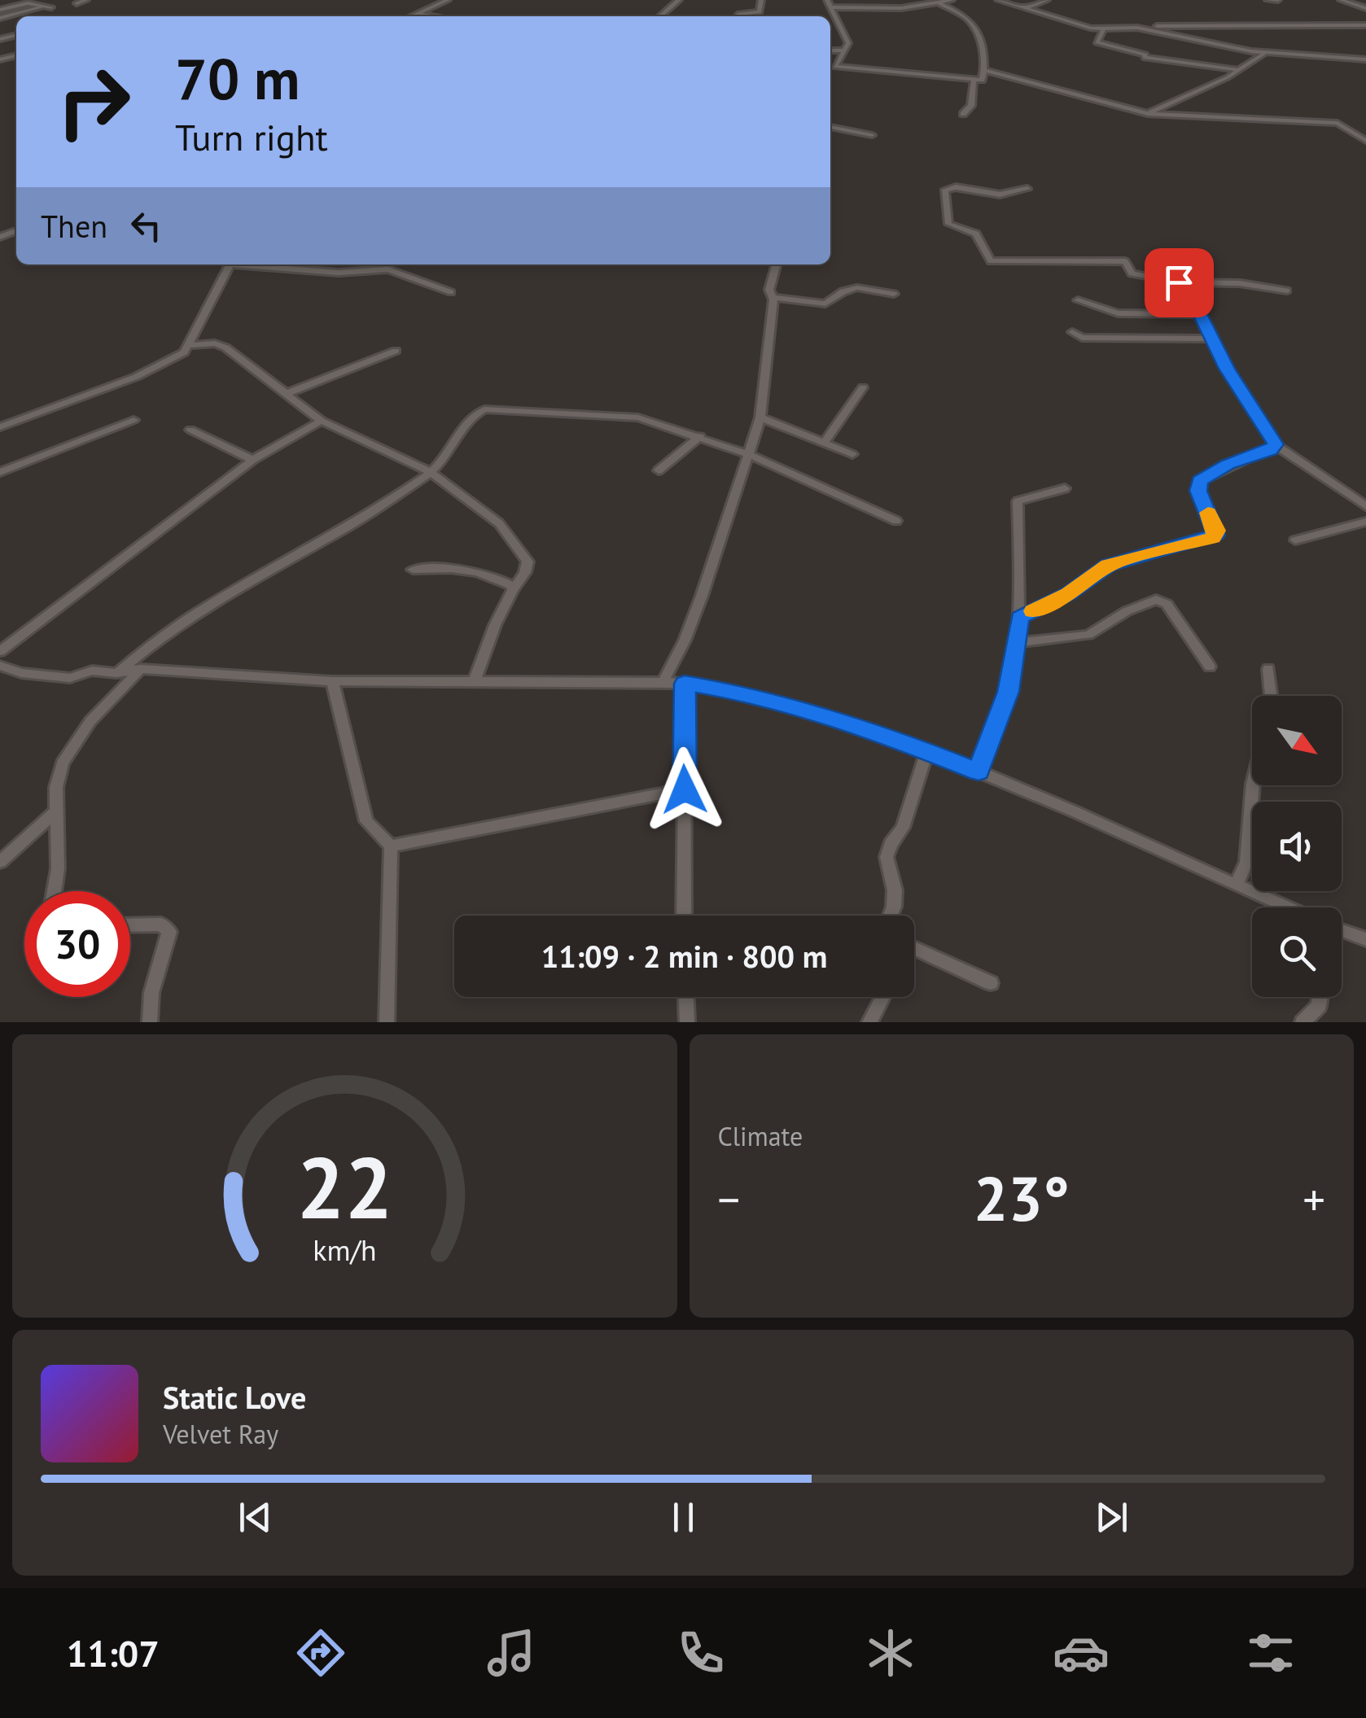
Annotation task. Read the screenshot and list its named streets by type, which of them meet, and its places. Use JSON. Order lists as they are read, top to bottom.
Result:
{
  "north": "bottom right",
  "page": {
    "turn": ["70 m", "Turn right"],
    "then": "Then",
    "limit": "30",
    "trip": "11:09 · 2 min · 800 m",
    "tile": "Climate",
    "heat": ["−", "23°", "+"],
    "song": ["Static Love", "Velvet Ray"],
    "tabs": "11:07",
    "gauge": ["22", "km/h"]
  }
}
